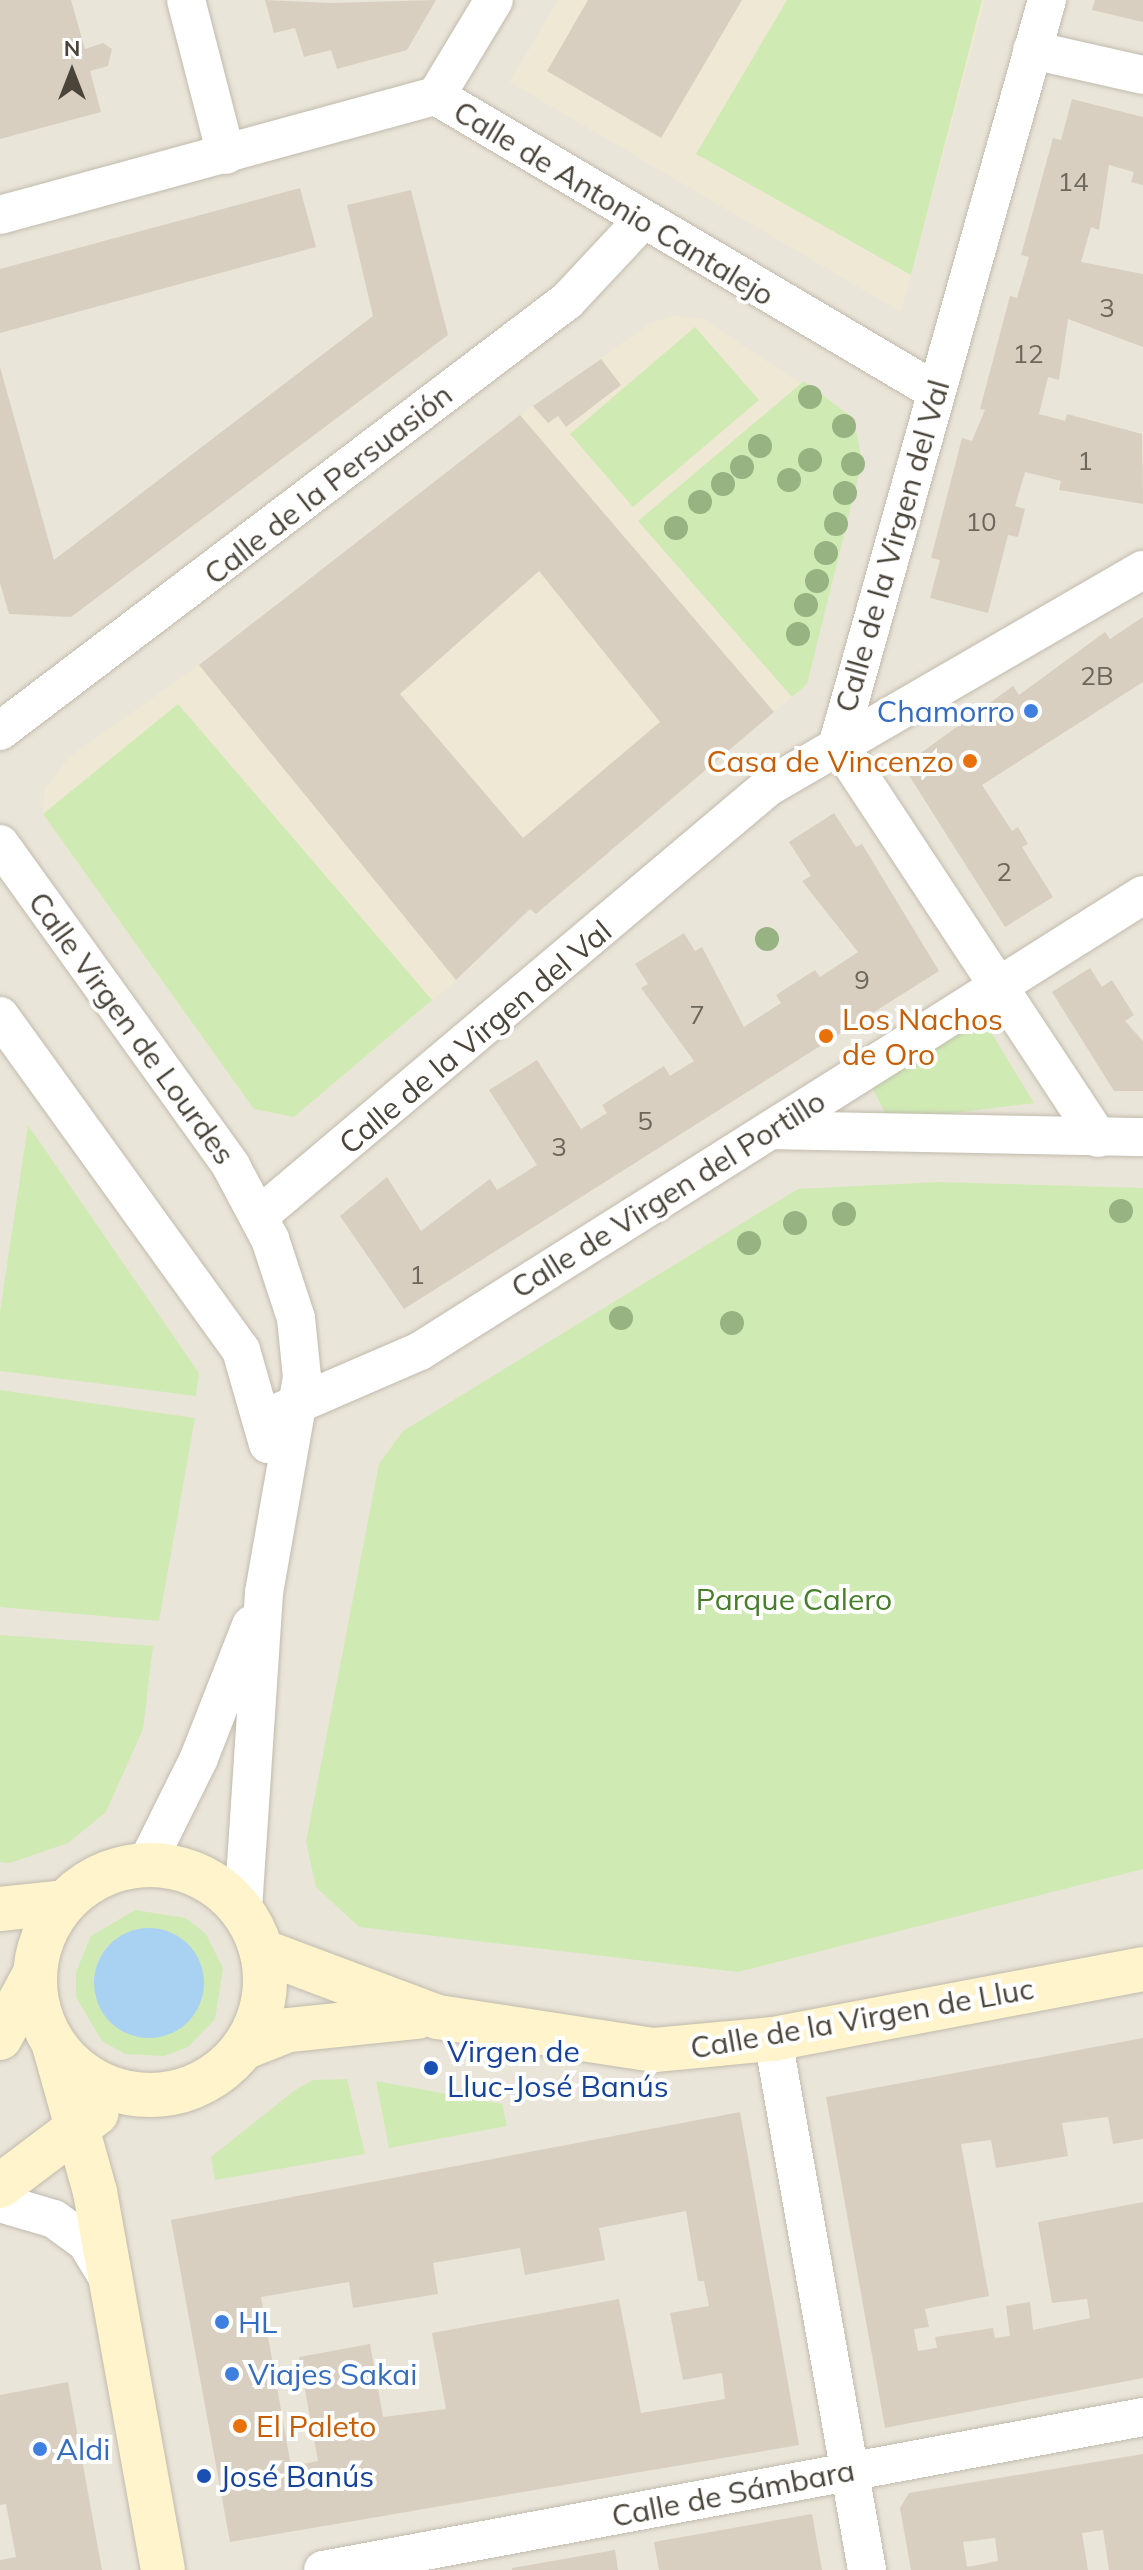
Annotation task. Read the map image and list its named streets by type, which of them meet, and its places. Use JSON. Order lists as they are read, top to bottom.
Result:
{
  "streets": {
    "street": [
      "Calle de Antonio Cantalejo",
      "Calle de la Persuasión",
      "Calle de la Virgen del Val",
      "Calle Virgen de Lourdes",
      "Calle de Virgen del Portillo",
      "Calle de la Virgen de Lluc",
      "Calle de Sámbara"
    ]
  },
  "crossings": [
    ["Calle de Antonio Cantalejo", "Calle de la Persuasión"],
    ["Calle de Antonio Cantalejo", "Calle de la Virgen del Val"],
    ["Calle de la Virgen del Val", "Calle Virgen de Lourdes"],
    ["Calle Virgen de Lourdes", "Calle de Virgen del Portillo"]
  ],
  "parks": ["Parque Calero"],
  "places": [
    "Chamorro",
    "Casa de Vincenzo",
    "Los Nachos de Oro",
    "Virgen de Lluc-José Banús",
    "HL",
    "Viajes Sakai",
    "El Paleto",
    "Aldi",
    "José Banús"
  ],
  "house_numbers": [
    "14",
    "3",
    "12",
    "1",
    "10",
    "2B",
    "2",
    "9",
    "7",
    "5",
    "3",
    "1"
  ],
  "north": "top"
}
